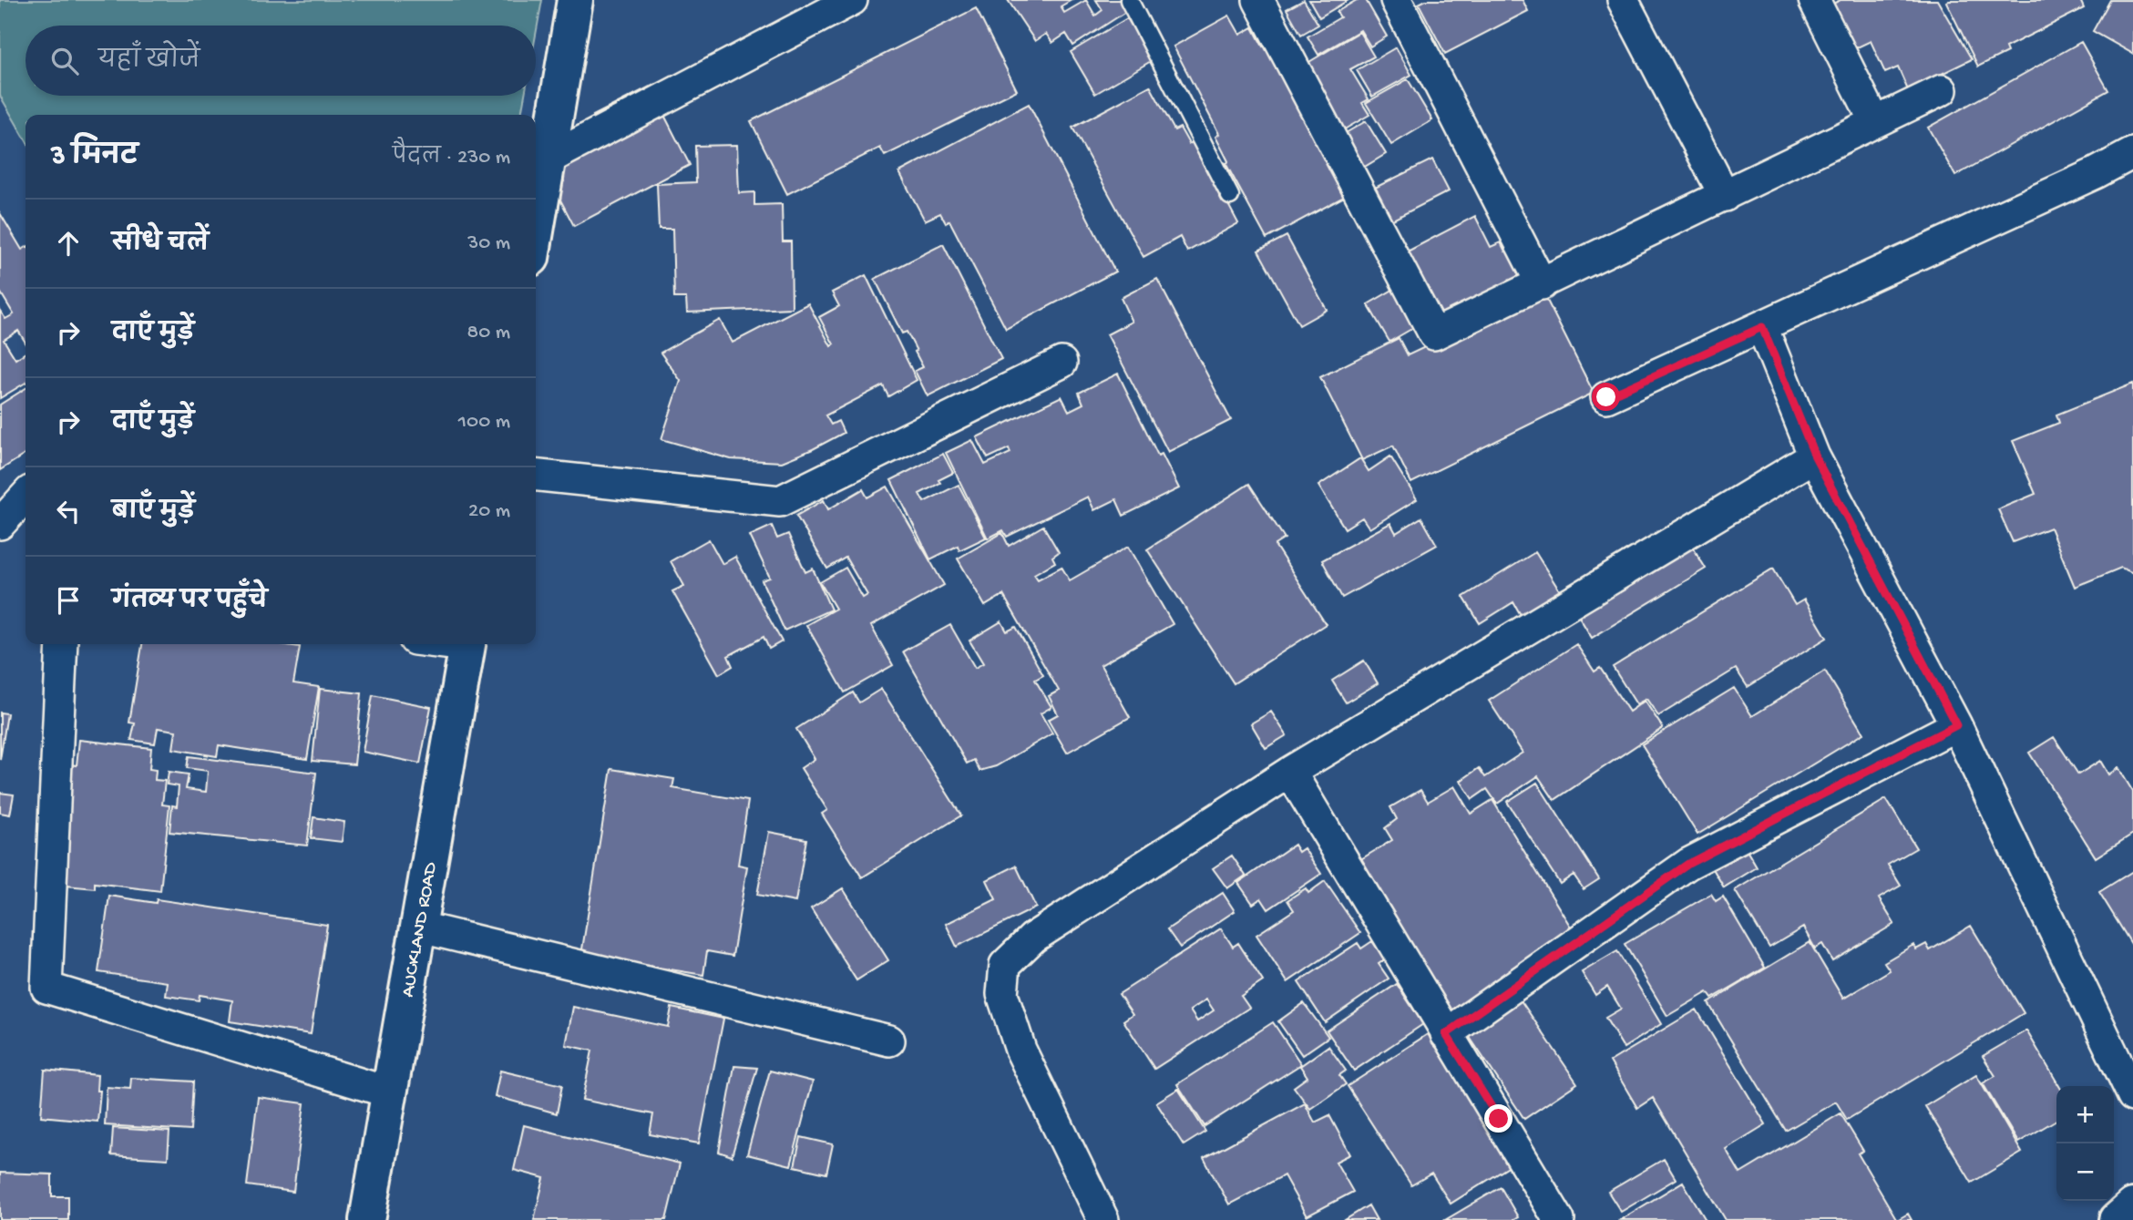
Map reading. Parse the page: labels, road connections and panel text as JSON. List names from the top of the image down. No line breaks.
{"streets":{"street":["AUCKLAND ROAD"]},"page":{"search":"यहाँ खोजें","heading":["3 मिनट","पैदल · 230 m"],"list":[["सीधे चलें","30 m"],["दाएँ मुड़ें","80 m"],["दाएँ मुड़ें","100 m"],["बाएँ मुड़ें","20 m"],"गंतव्य पर पहुँचे"],"map_buttons":["+","−"]}}
